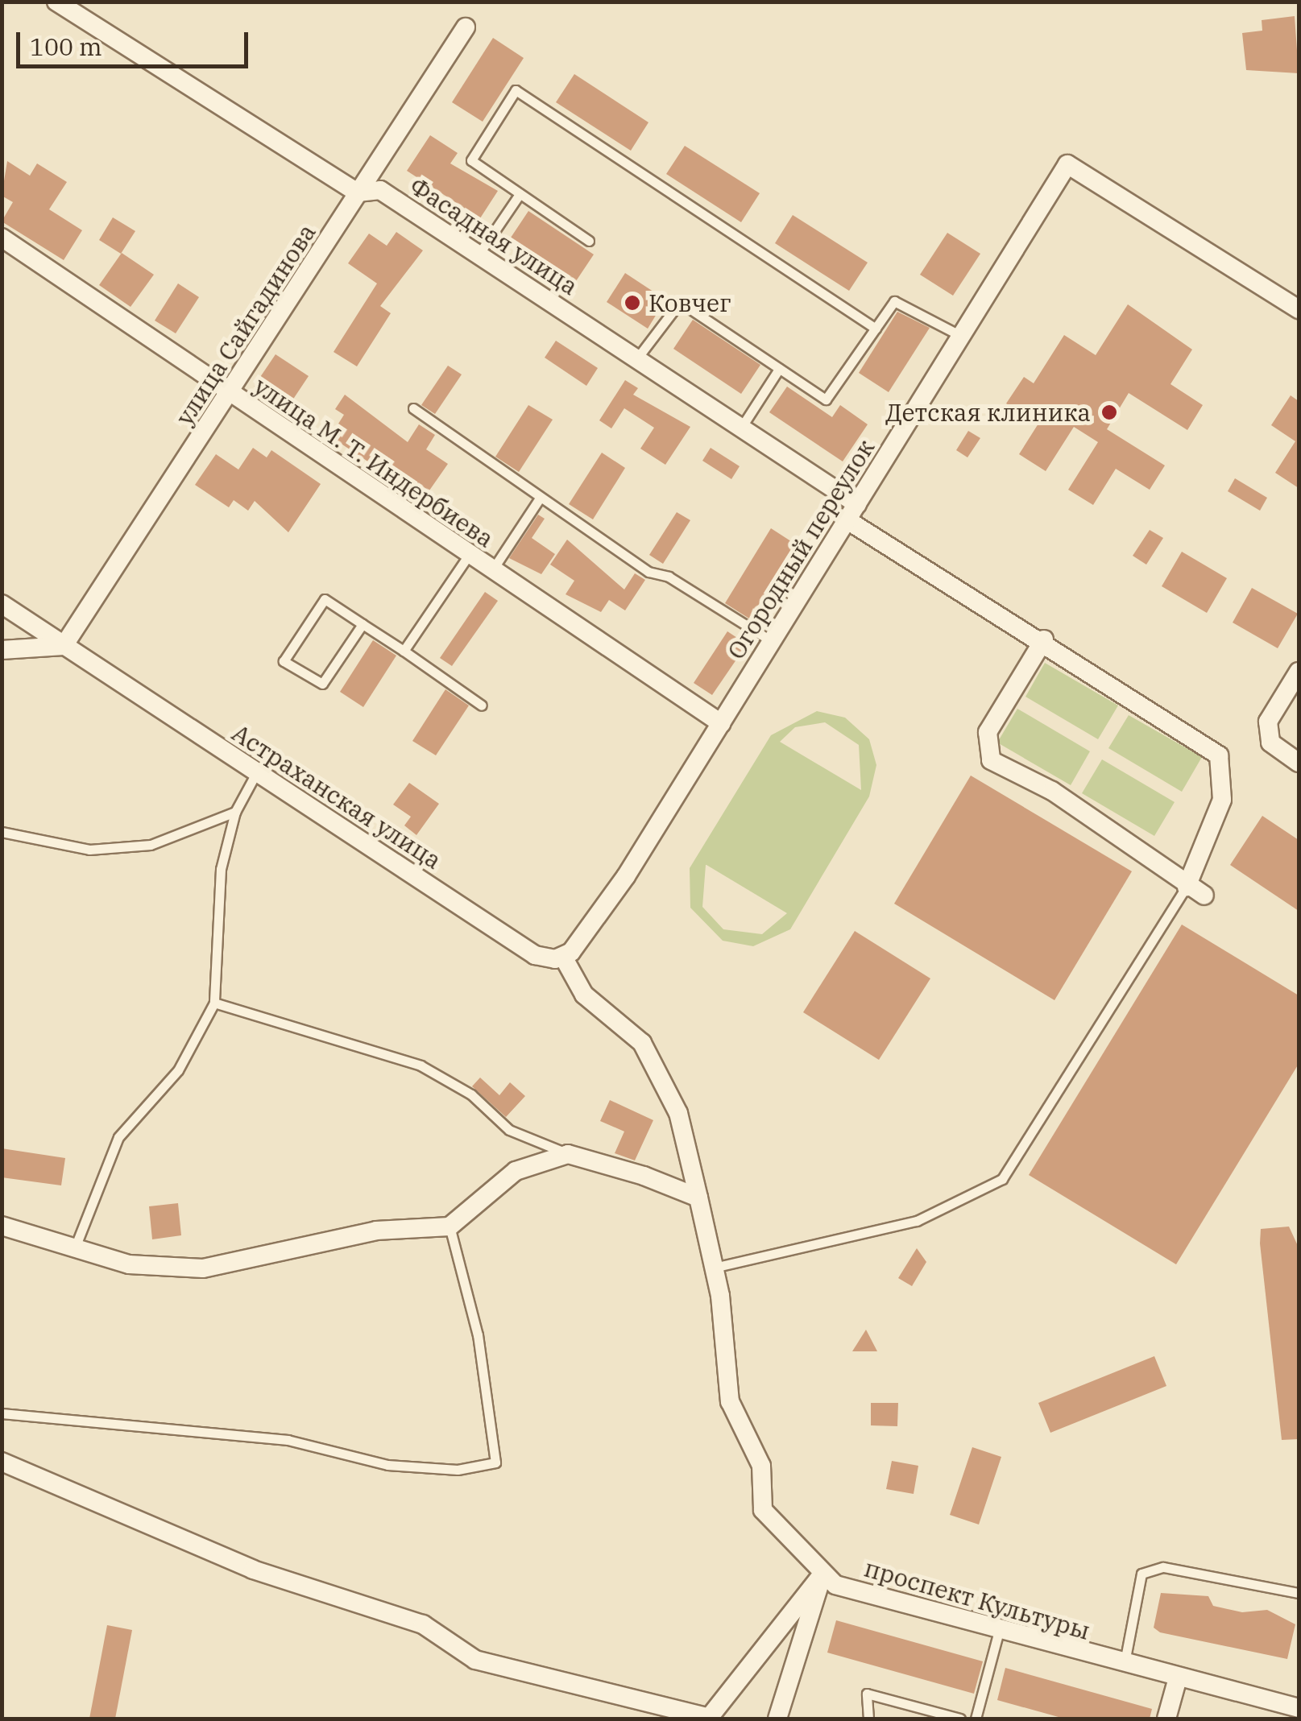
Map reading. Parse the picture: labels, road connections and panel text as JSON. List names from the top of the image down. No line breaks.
{"streets":{"street":["Фасадная улица","улица Сайгадинова","улица М. Т. Индербиева","Огородный переулок","Астраханская улица","проспект Культуры"]},"crossings":[["Фасадная улица","улица Сайгадинова"],["Фасадная улица","Огородный переулок"],["улица Сайгадинова","улица М. Т. Индербиева"],["улица Сайгадинова","Астраханская улица"],["улица М. Т. Индербиева","Огородный переулок"],["Огородный переулок","Астраханская улица"],["Огородный переулок","проспект Культуры"],["Астраханская улица","проспект Культуры"]],"places":["Ковчег","Детская клиника"],"scale_bar":"100 m"}
